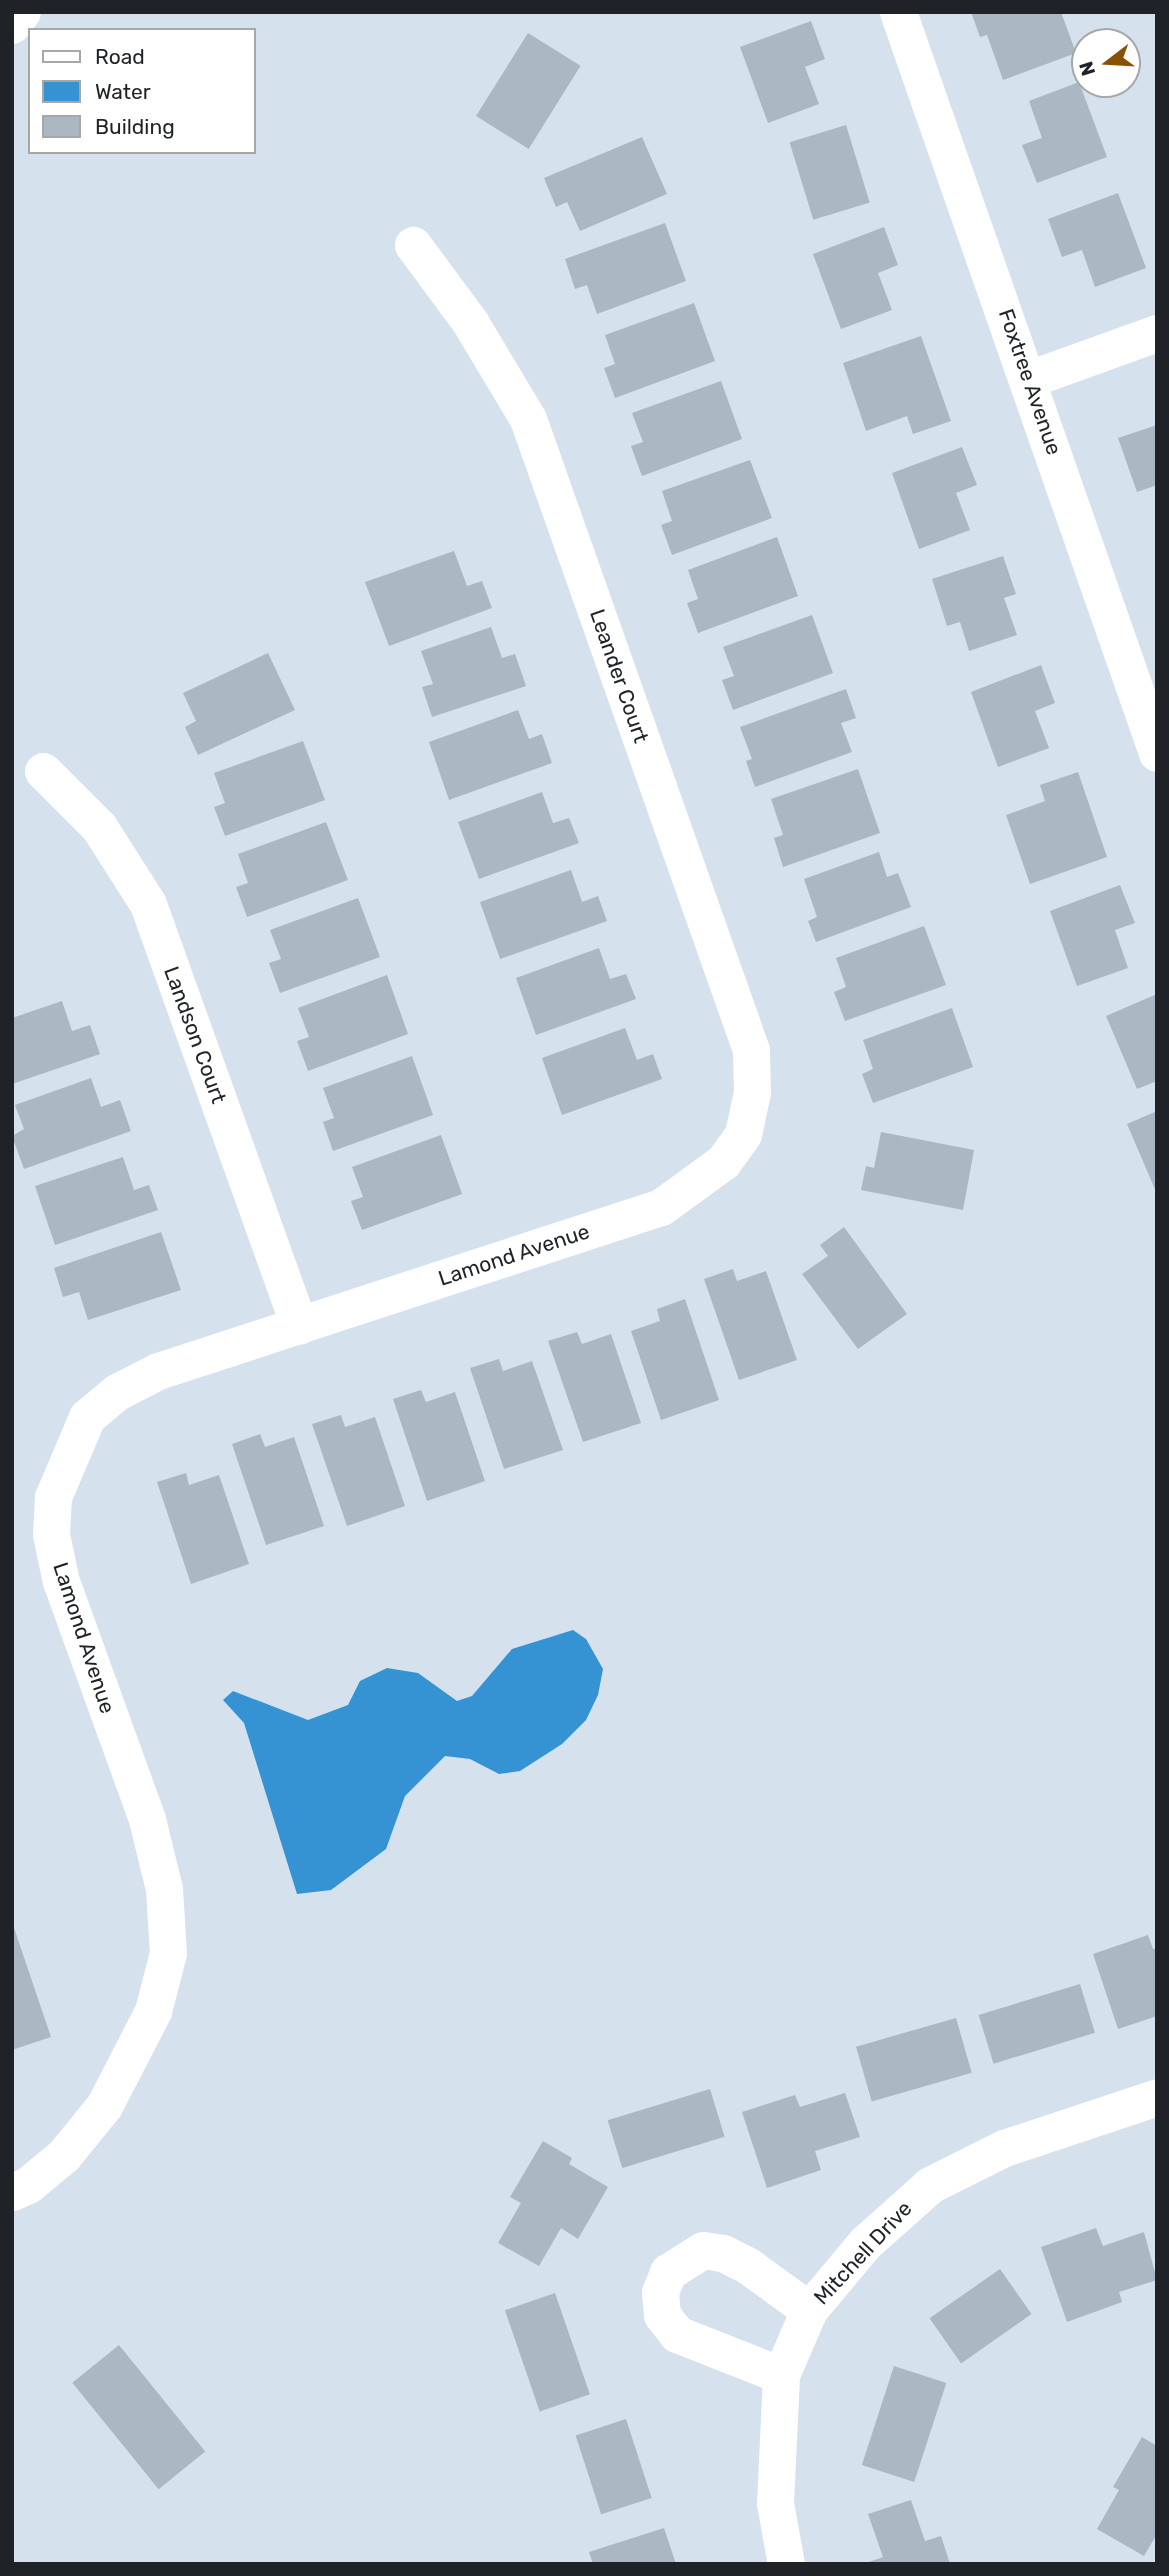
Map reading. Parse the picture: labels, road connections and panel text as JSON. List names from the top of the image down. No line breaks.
{"streets":{"street":["Foxtree Avenue","Leander Court","Landson Court","Lamond Avenue","Mitchell Drive"]},"crossings":[["Leander Court","Lamond Avenue"],["Landson Court","Lamond Avenue"]],"legend":["Road","Water","Building"],"north":"left"}
